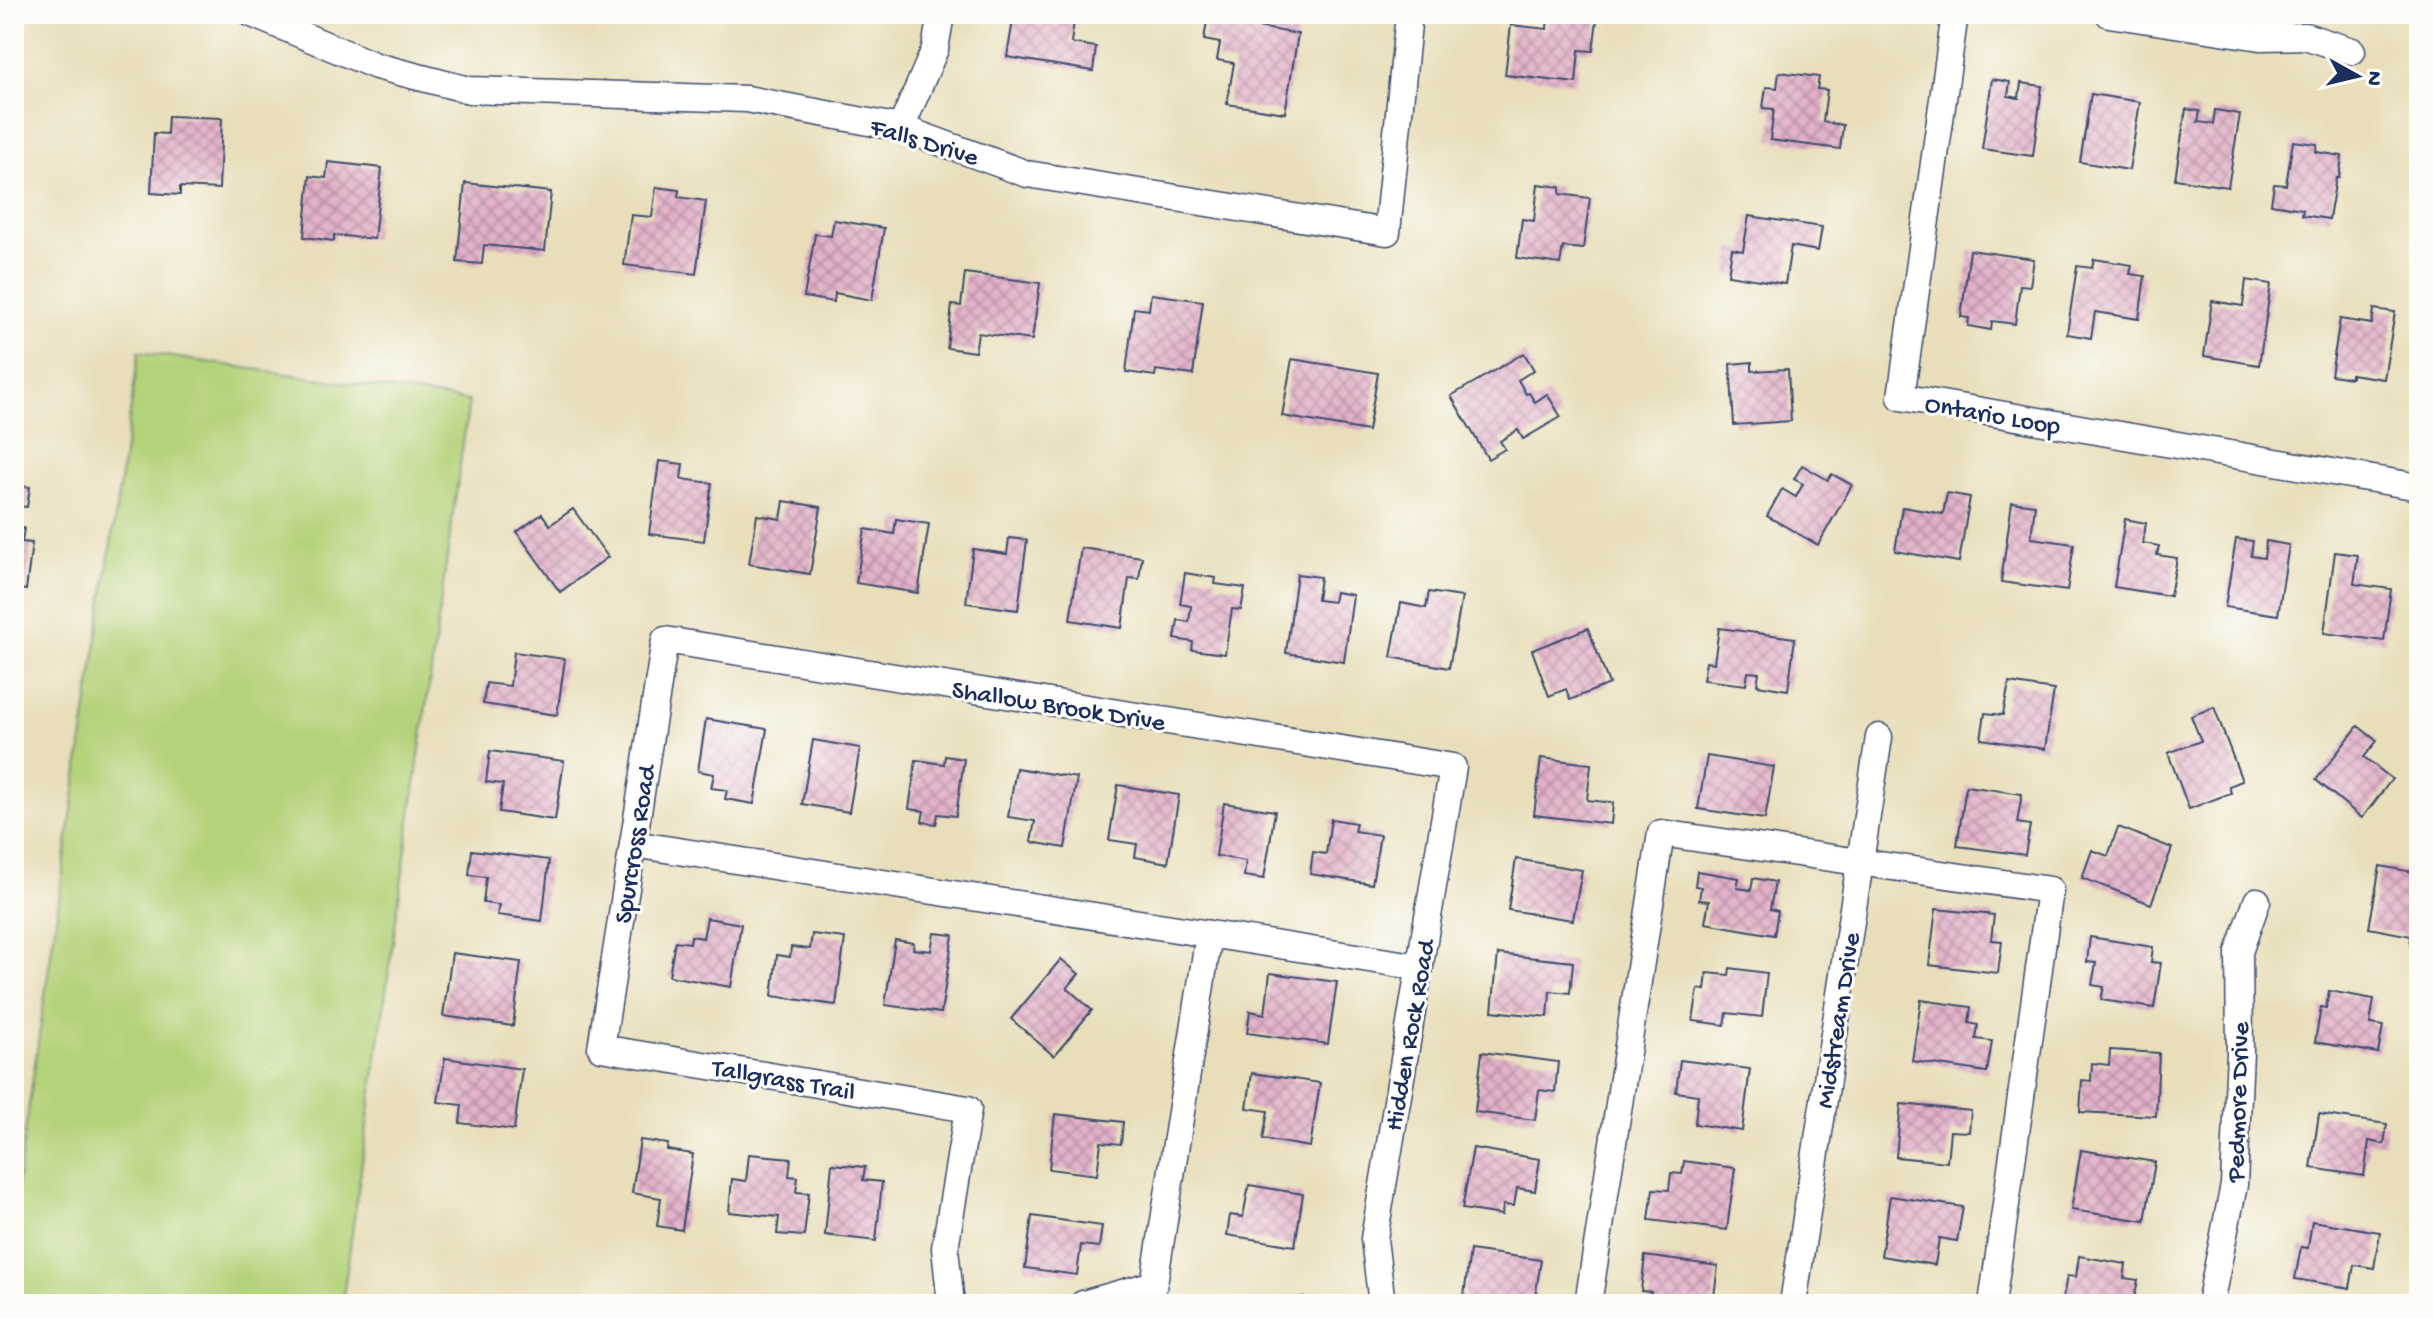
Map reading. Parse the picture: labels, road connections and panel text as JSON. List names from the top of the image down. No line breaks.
{"streets":{"street":["Falls Drive","Ontario Loop","Shallow Brook Drive","Spurcross Road","Midstream Drive","Hidden Rock Road","Tallgrass Trail","Pedmore Drive"]},"crossings":[["Shallow Brook Drive","Spurcross Road"],["Shallow Brook Drive","Hidden Rock Road"],["Spurcross Road","Tallgrass Trail"]],"north":"right"}
